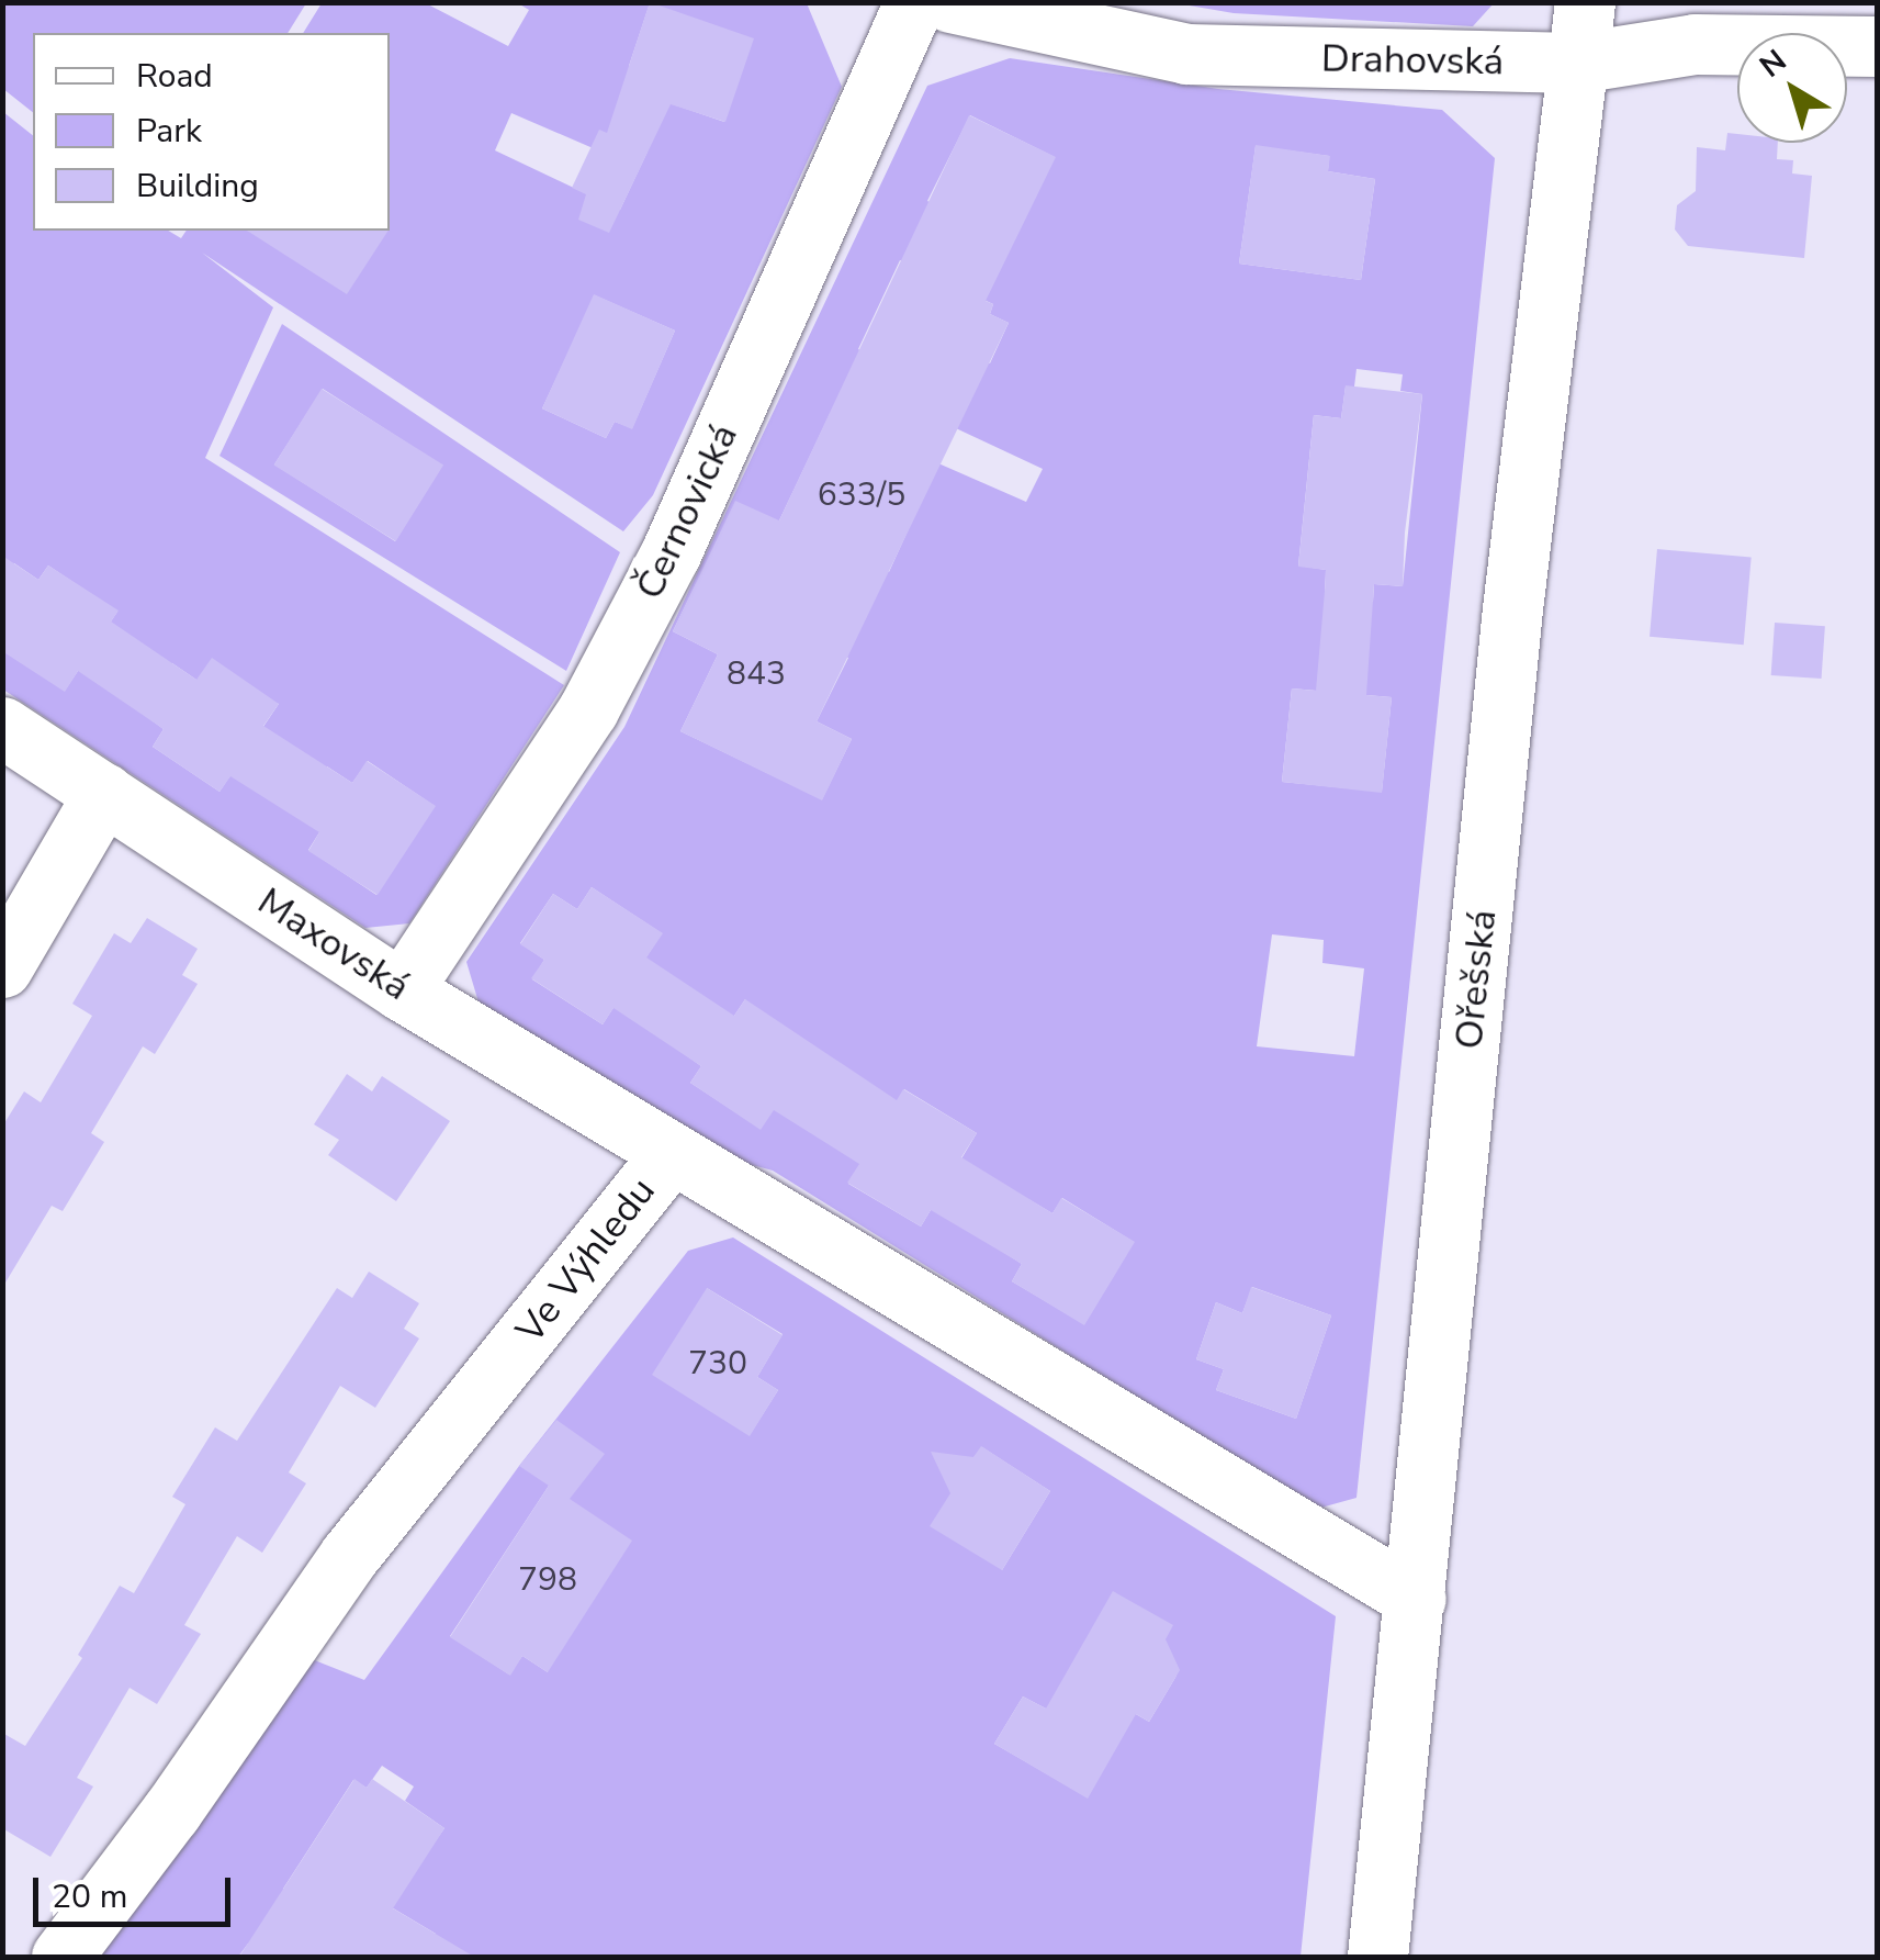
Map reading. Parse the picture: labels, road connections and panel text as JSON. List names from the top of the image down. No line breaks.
{"streets":{"street":["Drahovská","Černovická","Maxovská","Ořešská","Ve Výhledu"]},"crossings":[["Drahovská","Ořešská"],["Černovická","Maxovská"],["Maxovská","Ve Výhledu"],["Ořešská","Ve Výhledu"]],"house_numbers":["633/5","843","730","798"],"legend":["Road","Park","Building"],"scale_bar":"20 m","north":"top left"}
